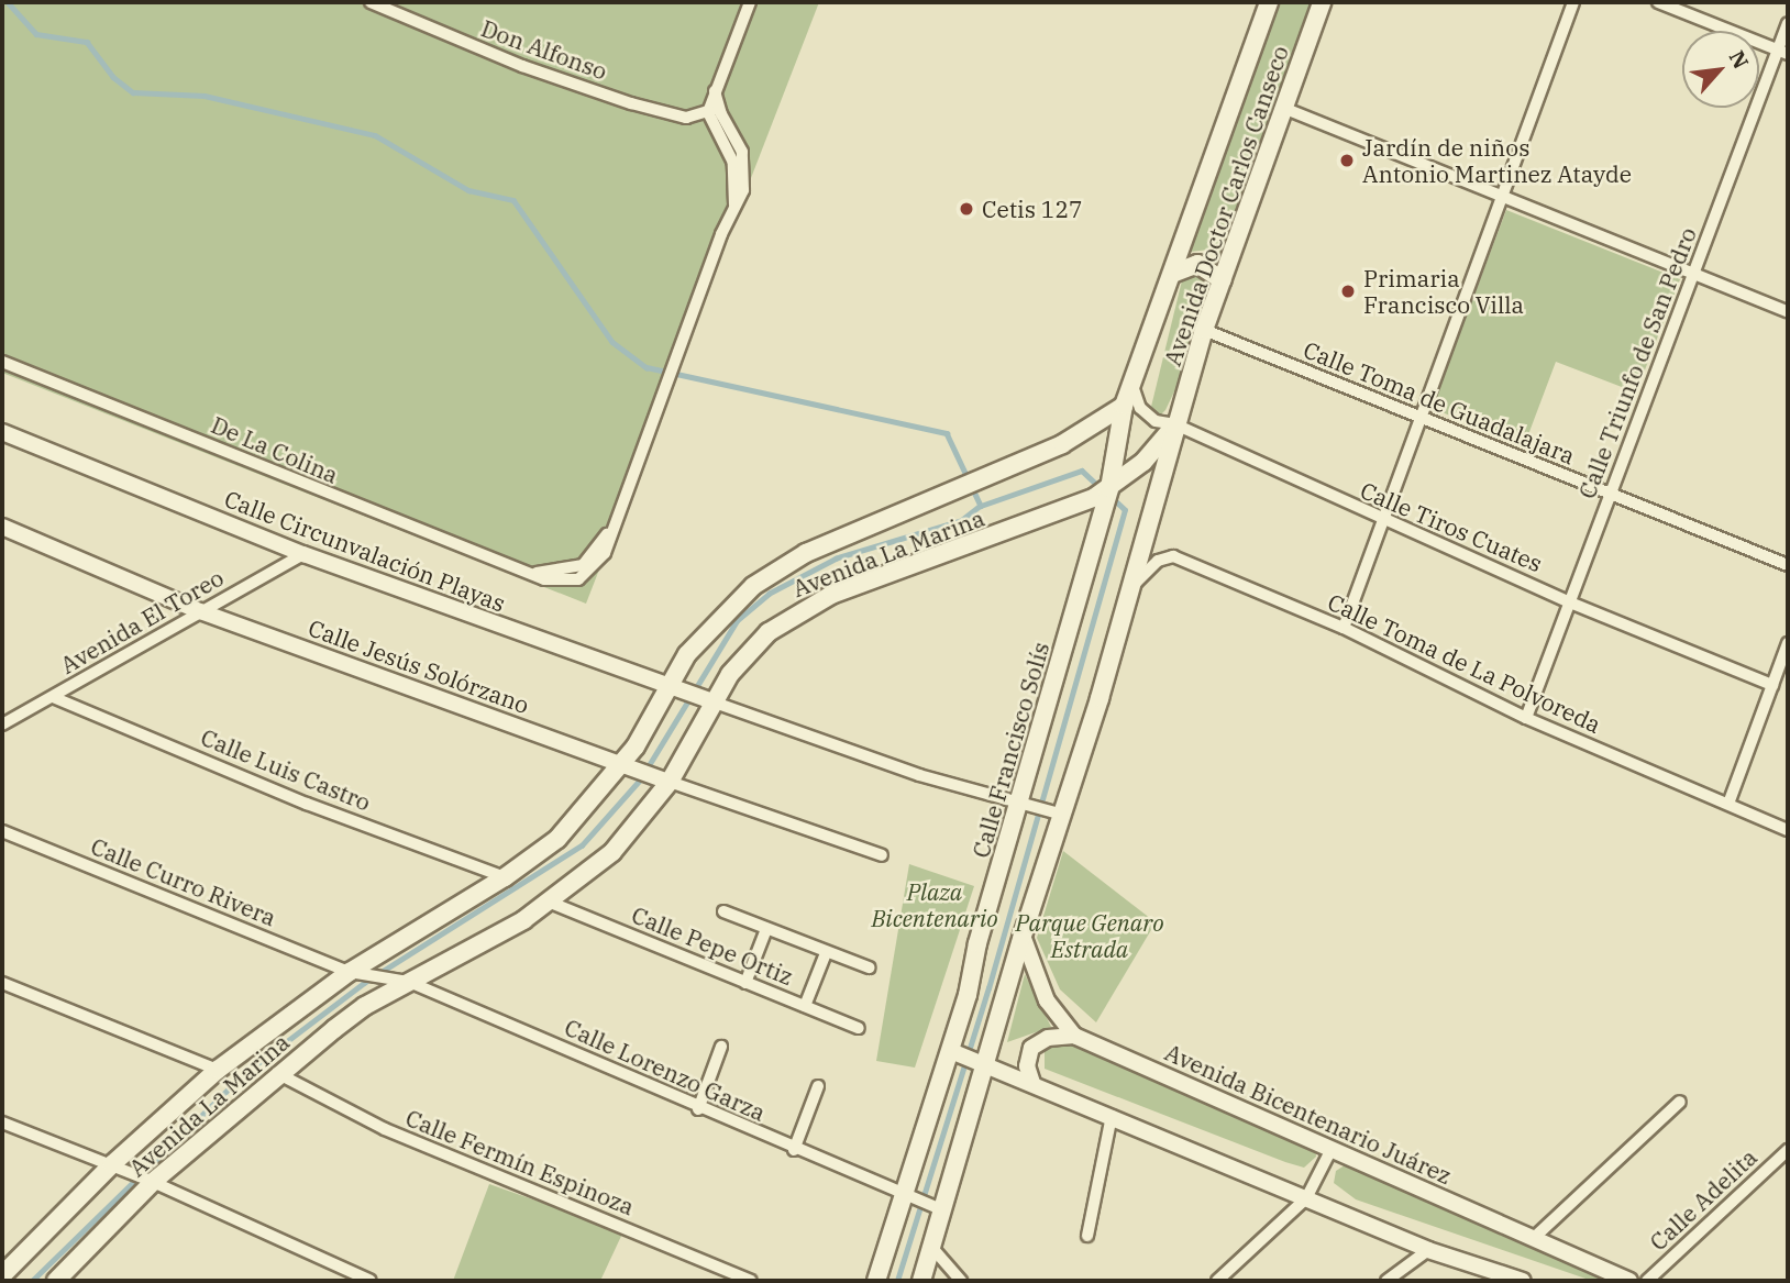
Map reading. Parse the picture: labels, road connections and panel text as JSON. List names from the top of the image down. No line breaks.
{"streets":{"main road":["Avenida Doctor Carlos Canseco","Avenida La Marina","Calle Francisco Solís"],"street":["Don Alfonso","Calle Triunfo de San Pedro","Calle Toma de Guadalajara","De La Colina","Calle Tiros Cuates","Calle Circunvalación Playas","Avenida El Toreo","Calle Toma de La Polvoreda","Calle Jesús Solórzano","Calle Luis Castro","Calle Curro Rivera","Calle Pepe Ortiz","Calle Lorenzo Garza","Avenida Bicentenario Juárez","Calle Fermín Espinoza","Calle Adelita"]},"crossings":[["Don Alfonso","De La Colina"],["Avenida Doctor Carlos Canseco","Calle Toma de Guadalajara"],["Avenida Doctor Carlos Canseco","Calle Tiros Cuates"],["Avenida Doctor Carlos Canseco","Avenida La Marina"],["Avenida Doctor Carlos Canseco","Calle Francisco Solís"],["Calle Triunfo de San Pedro","Calle Toma de Guadalajara"],["Calle Triunfo de San Pedro","Calle Tiros Cuates"],["Calle Triunfo de San Pedro","Calle Toma de La Polvoreda"],["Calle Tiros Cuates","Avenida La Marina"],["Calle Circunvalación Playas","Avenida La Marina"],["Calle Circunvalación Playas","Avenida El Toreo"],["Avenida La Marina","Calle Jesús Solórzano"],["Avenida La Marina","Calle Francisco Solís"],["Avenida La Marina","Calle Luis Castro"],["Avenida La Marina","Calle Curro Rivera"],["Avenida La Marina","Calle Pepe Ortiz"],["Avenida La Marina","Calle Lorenzo Garza"],["Avenida La Marina","Calle Fermín Espinoza"],["Avenida El Toreo","Calle Jesús Solórzano"],["Avenida El Toreo","Calle Luis Castro"],["Calle Francisco Solís","Calle Lorenzo Garza"]],"parks":["Plaza Bicentenario","Parque Genaro Estrada"],"places":["Jardín de niños Antonio Martinez Atayde","Cetis 127","Primaria Francisco Villa"],"north":"top right"}
